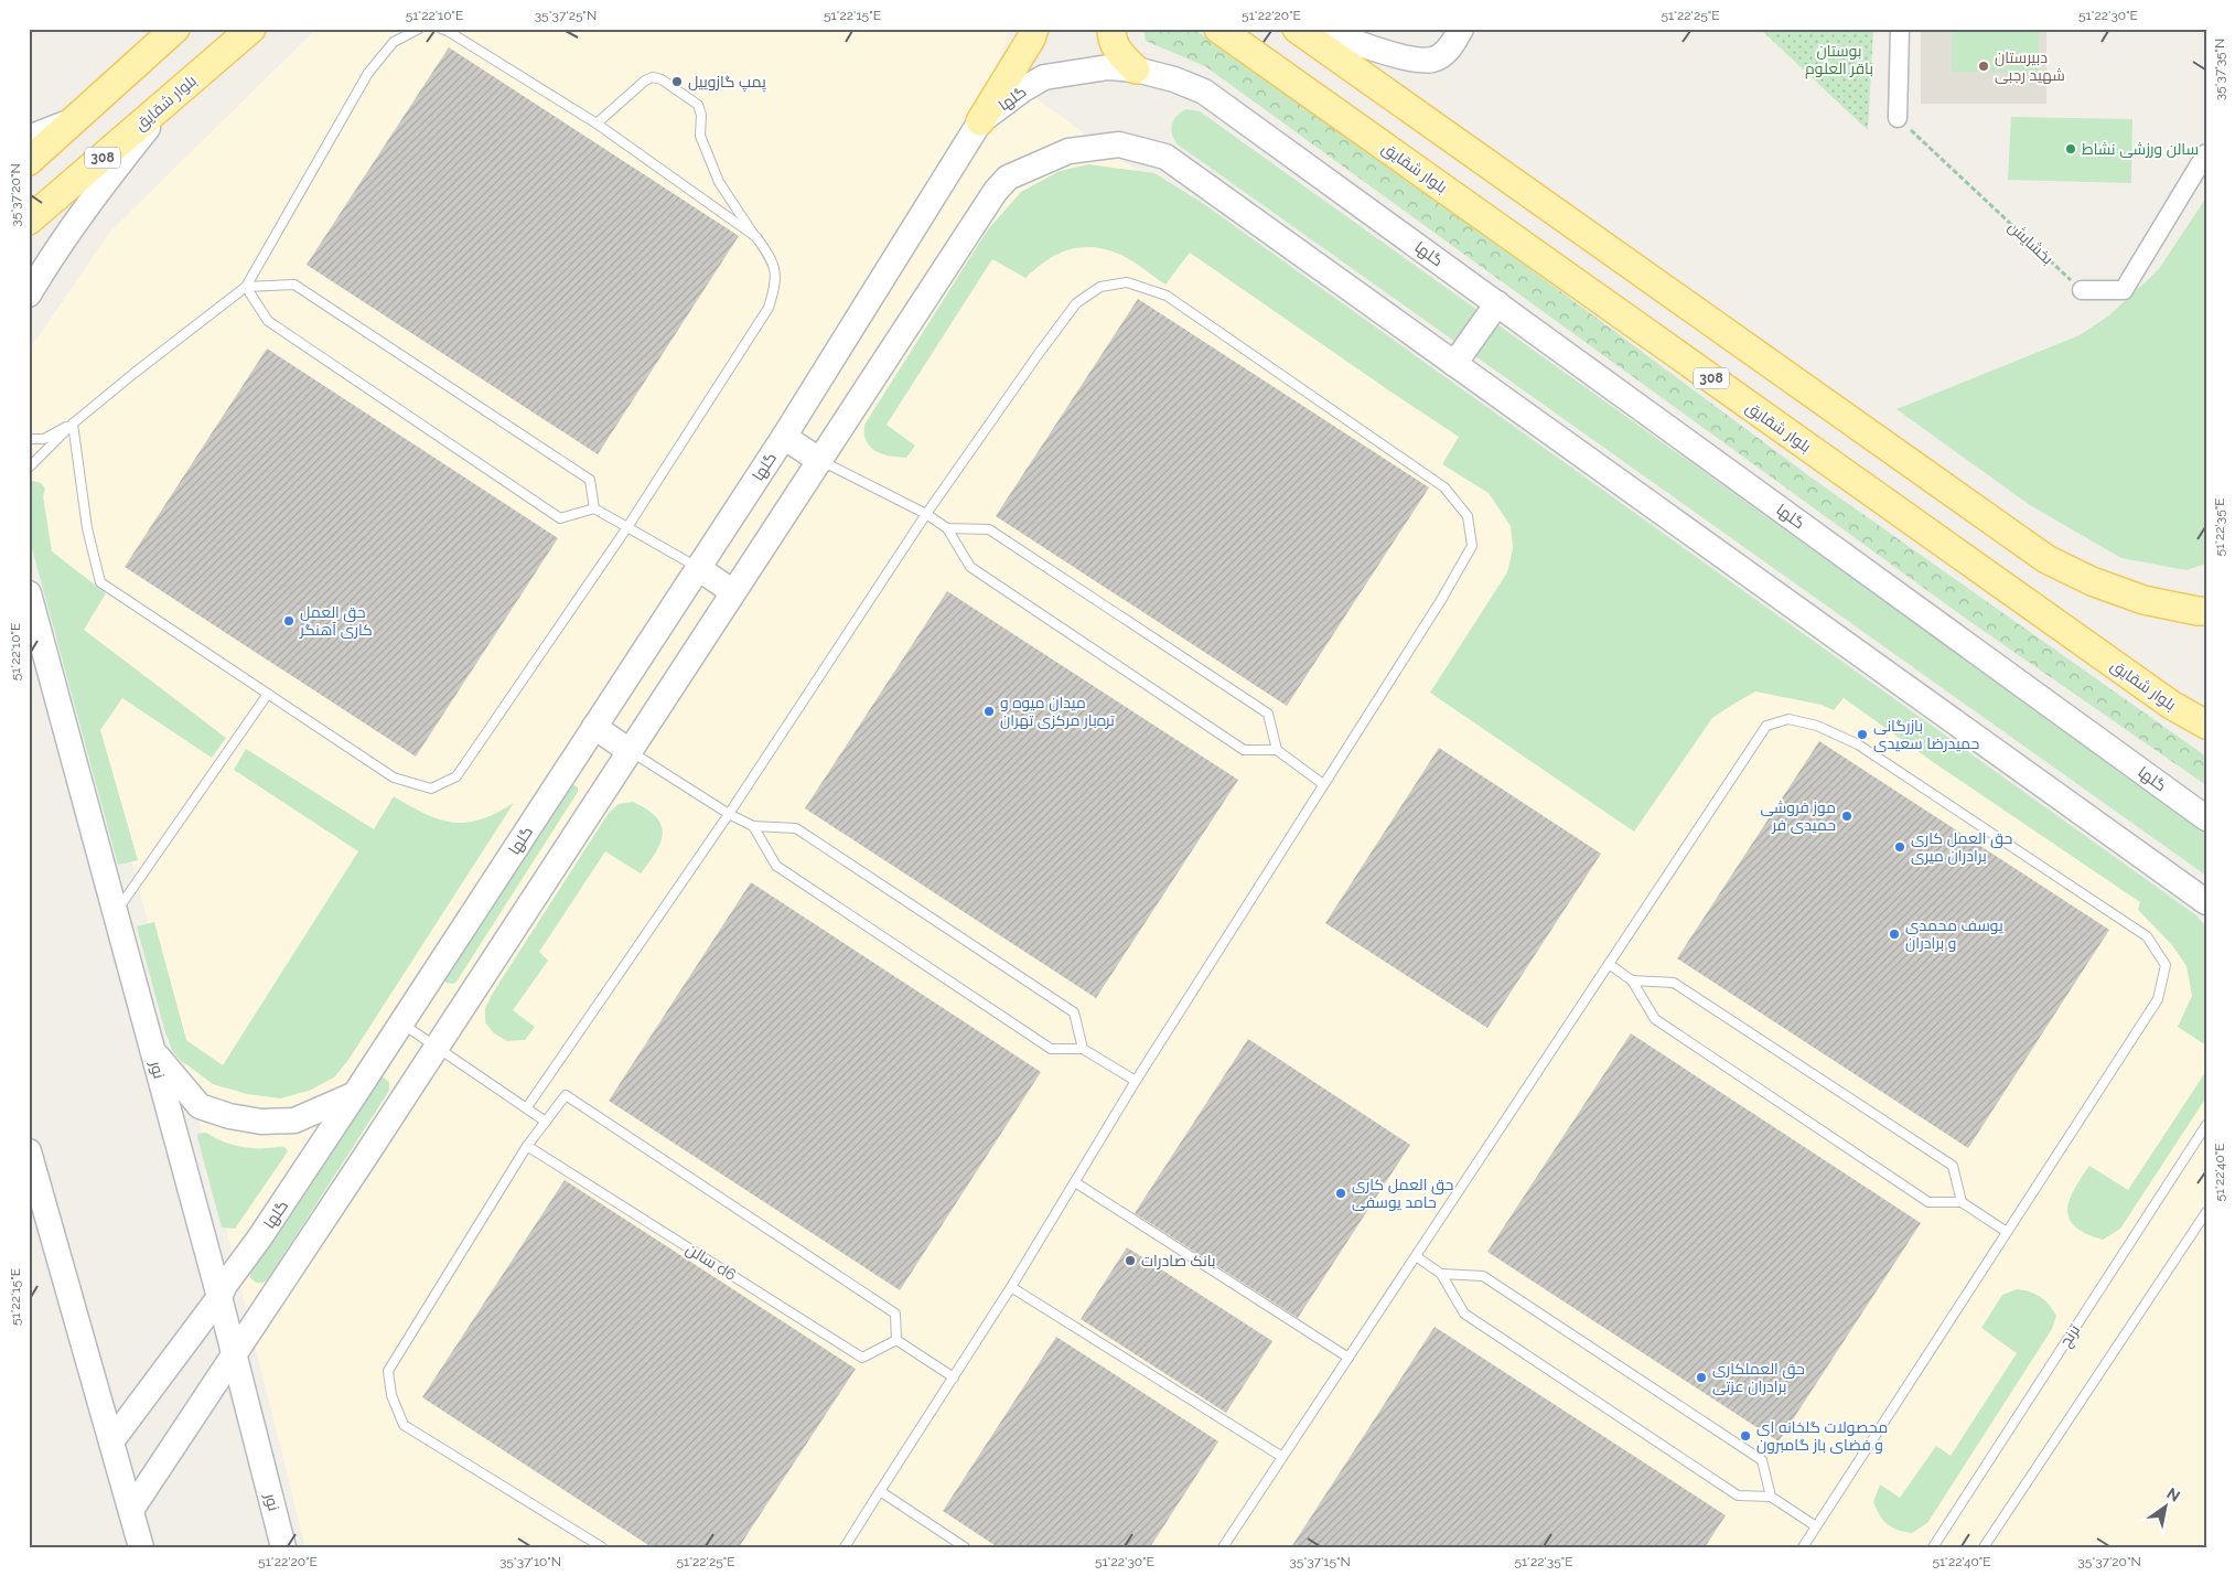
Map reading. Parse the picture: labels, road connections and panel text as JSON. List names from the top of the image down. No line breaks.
{"streets":{"main road":["بلوار شقایق","308"],"street":["گلها","نور"],"lane":["سالن d6","ترنج"],"path":["بخشایش"]},"crossings":[["گلها","نور"]],"parks":["بوستان باقر العلوم"],"places":["دبیرستان شهید رجبی","پمپ گازوییل","سالن ورزشی نشاط","حق العمل کاری آهنگر","میدان میوه و تره‌بار مرکزی تهران","بازرگانی حمیدرضا سعیدی","موز فروشی حمیدی فر","حق العمل کاری برادران میری","یوسف محمدی و برادران","حق العمل کاری حامد یوسفی","بانک صادرات","حق العملکاری برادران عزتی","محصولات گلخانه ای و فضای باز گامبرون"],"north":"top right","coordinates":["51°22'10\"E","35°37'25\"N","51°22'15\"E","51°22'20\"E","51°22'25\"E","51°22'30\"E","35°37'35\"N","35°37'20\"N","51°22'35\"E","51°22'40\"E","35°37'10\"N","35°37'15\"N"]}
